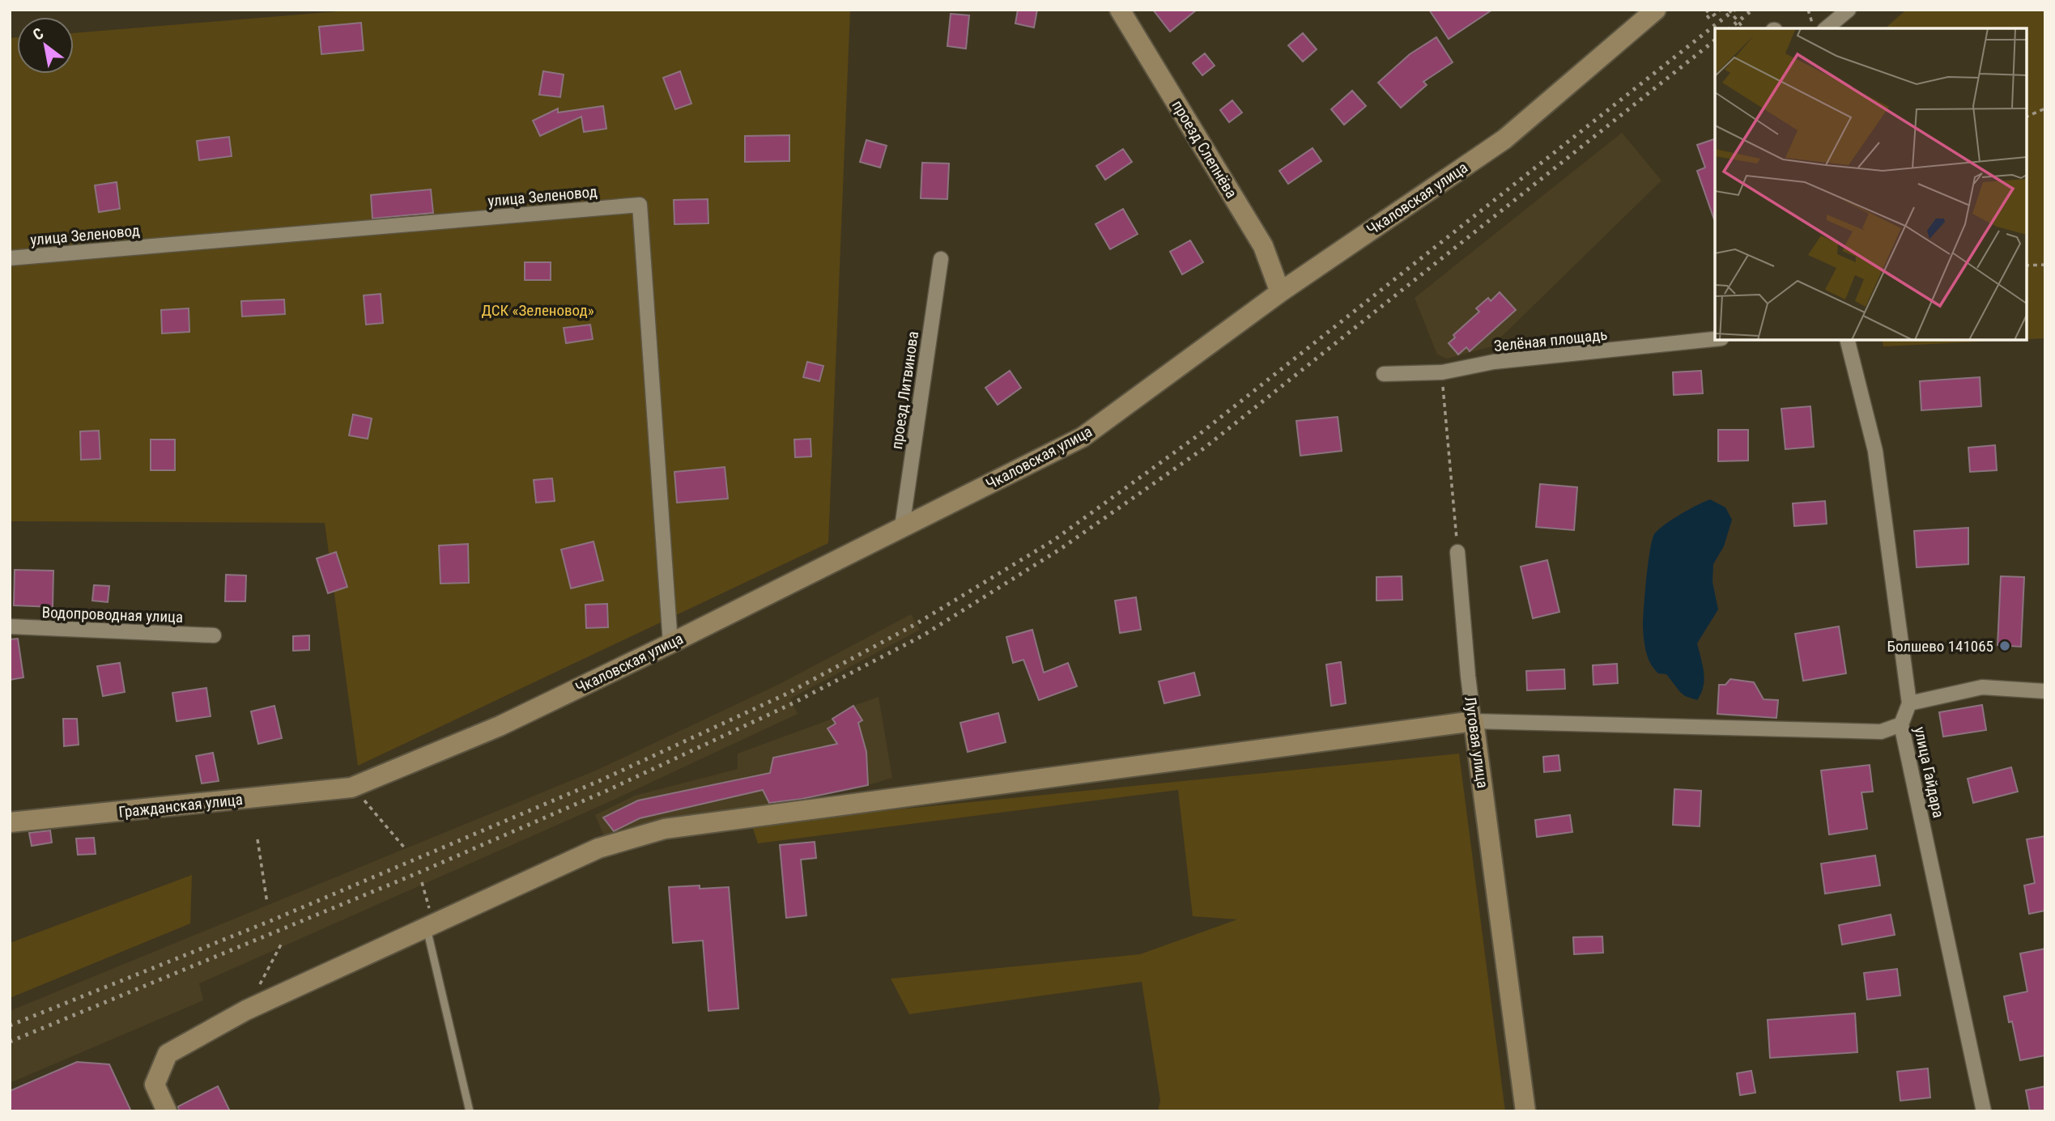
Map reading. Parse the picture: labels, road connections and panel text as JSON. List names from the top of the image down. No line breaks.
{"streets":{"street":["проезд Слепнёва","улица Зеленовод","Чкаловская улица","Зелёная площадь","проезд Литвинова","Водопроводная улица","Луговая улица","улица Гайдара","Гражданская улица"]},"crossings":[["проезд Слепнёва","Чкаловская улица"],["улица Зеленовод","Чкаловская улица"],["Чкаловская улица","проезд Литвинова"],["Чкаловская улица","Гражданская улица"]],"parks":["ДСК «Зеленовод»"],"places":["Болшево 141065"],"north":"top left"}
